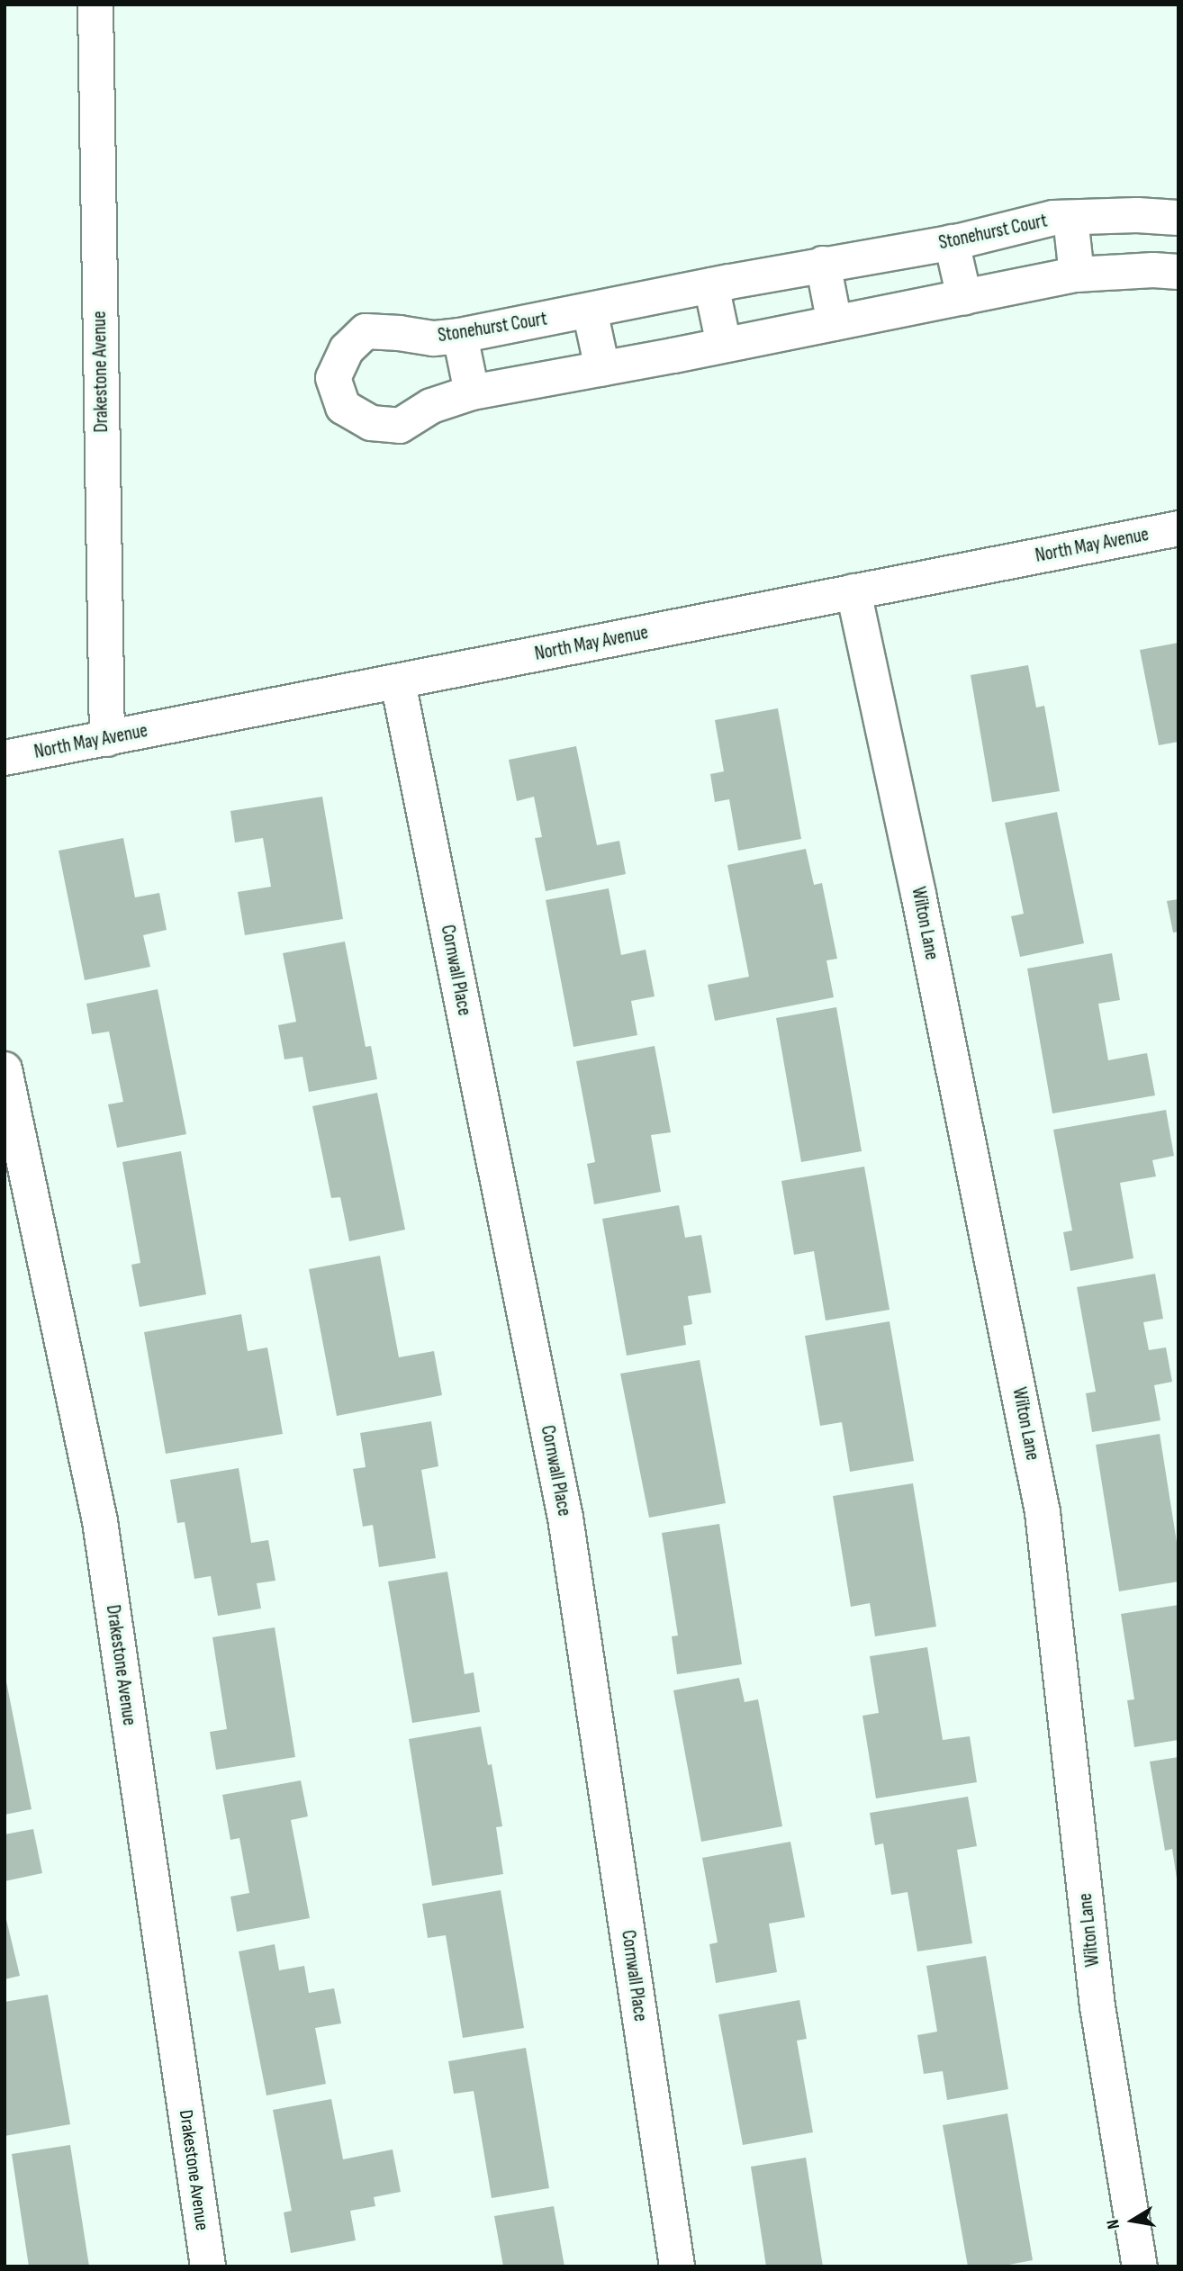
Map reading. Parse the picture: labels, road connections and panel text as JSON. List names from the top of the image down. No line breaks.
{"streets":{"street":["Stonehurst Court","Drakestone Avenue","North May Avenue","Wilton Lane","Cornwall Place"]},"crossings":[["Drakestone Avenue","North May Avenue"],["North May Avenue","Wilton Lane"],["North May Avenue","Cornwall Place"]],"north":"left"}
